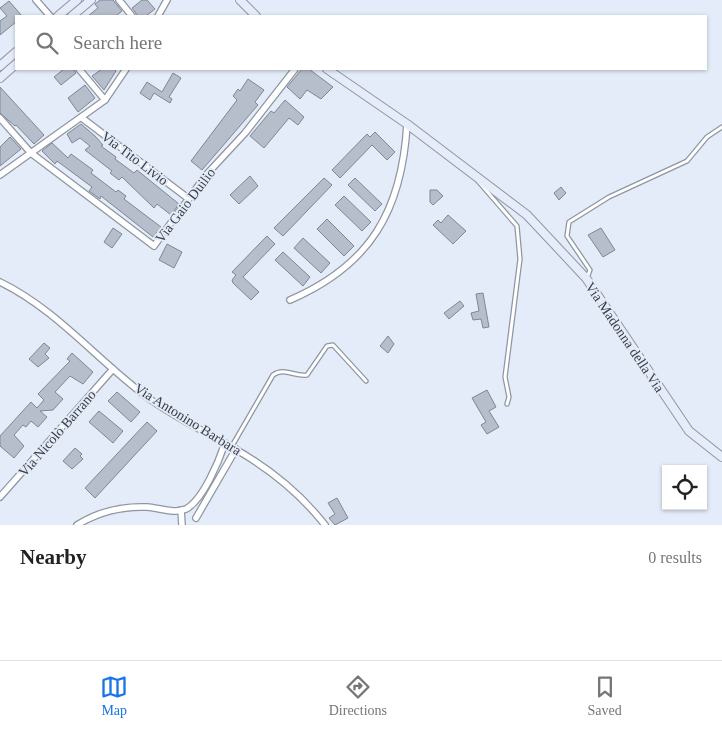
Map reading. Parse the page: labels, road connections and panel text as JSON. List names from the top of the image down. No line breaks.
{"streets":{"street":["Via Tito Livio","Via Gaio Duilio","Via Madonna della Via","Via Antonino Barbara","Via Nicolò Barrano"]},"crossings":[["Via Tito Livio","Via Gaio Duilio"],["Via Antonino Barbara","Via Nicolò Barrano"]],"page":{"search":"Search here","heading":["Nearby","0 results"],"nav":["Map","Directions","Saved"]}}
